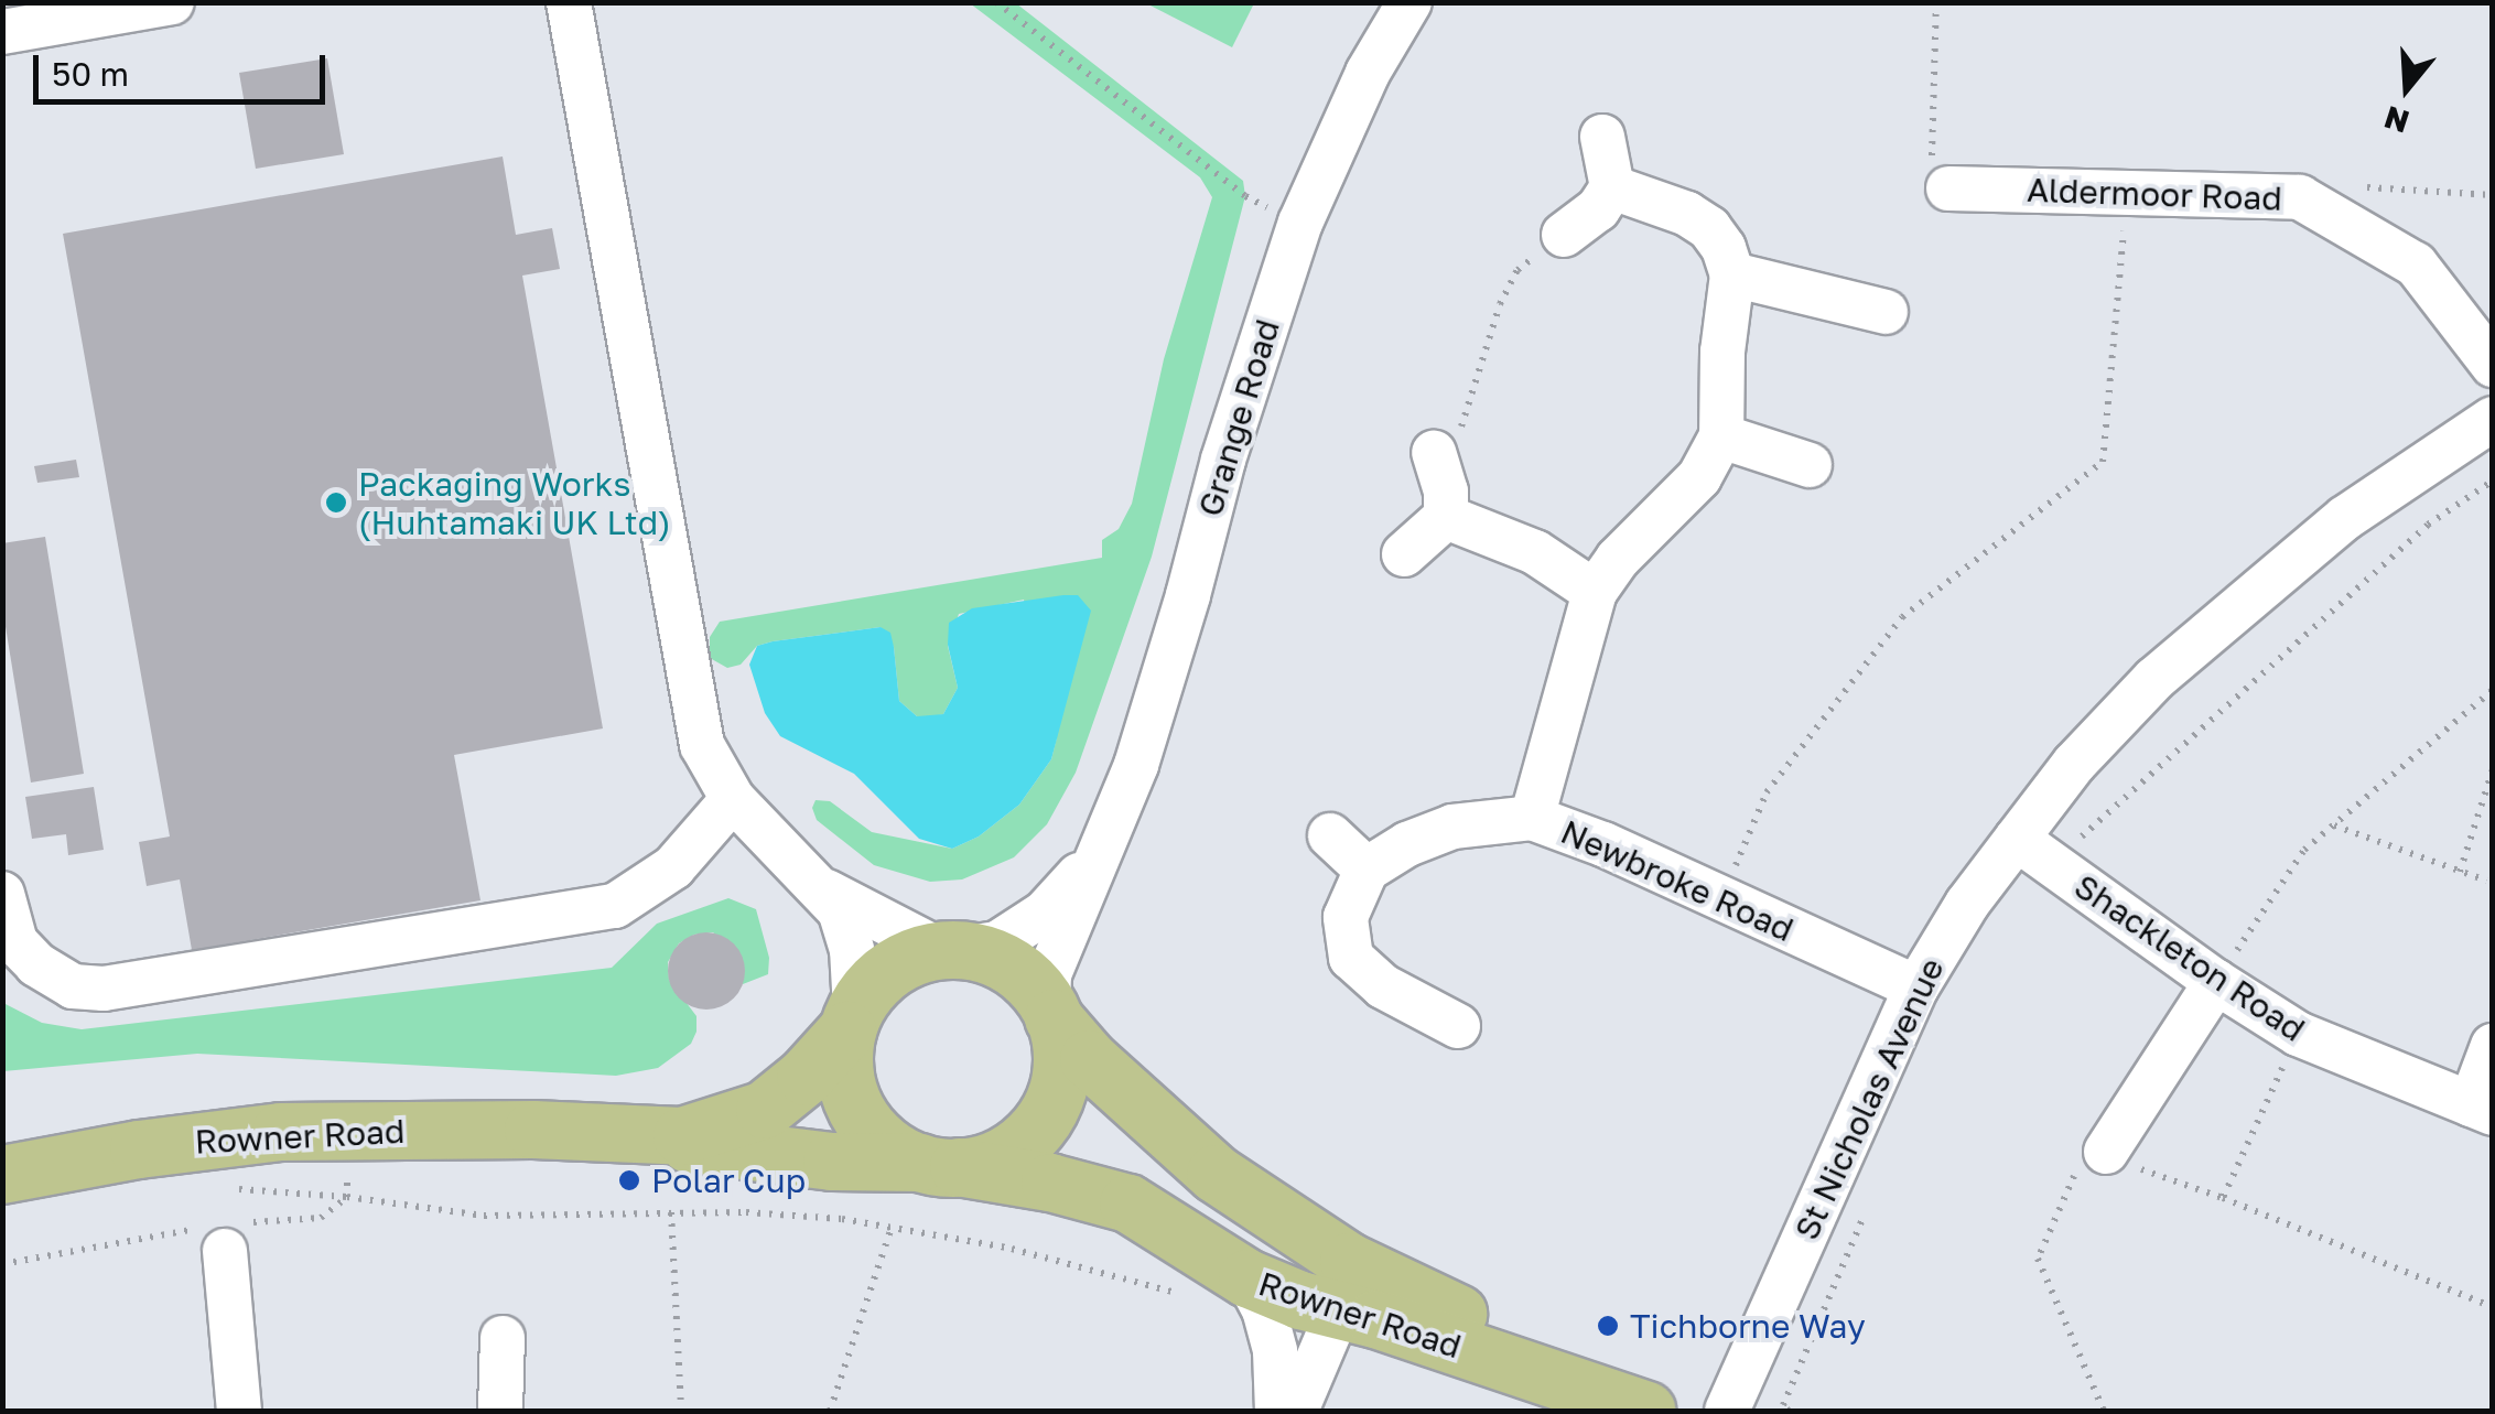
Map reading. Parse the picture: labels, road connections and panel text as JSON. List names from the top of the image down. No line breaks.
{"streets":{"main road":["Rowner Road"],"street":["Aldermoor Road","Grange Road","Newbroke Road","Shackleton Road","St Nicholas Avenue"]},"crossings":[["Grange Road","Rowner Road"],["Newbroke Road","St Nicholas Avenue"],["Shackleton Road","St Nicholas Avenue"]],"places":["Packaging Works (Huhtamaki UK Ltd)","Polar Cup","Tichborne Way"],"scale_bar":"50 m","north":"bottom"}
